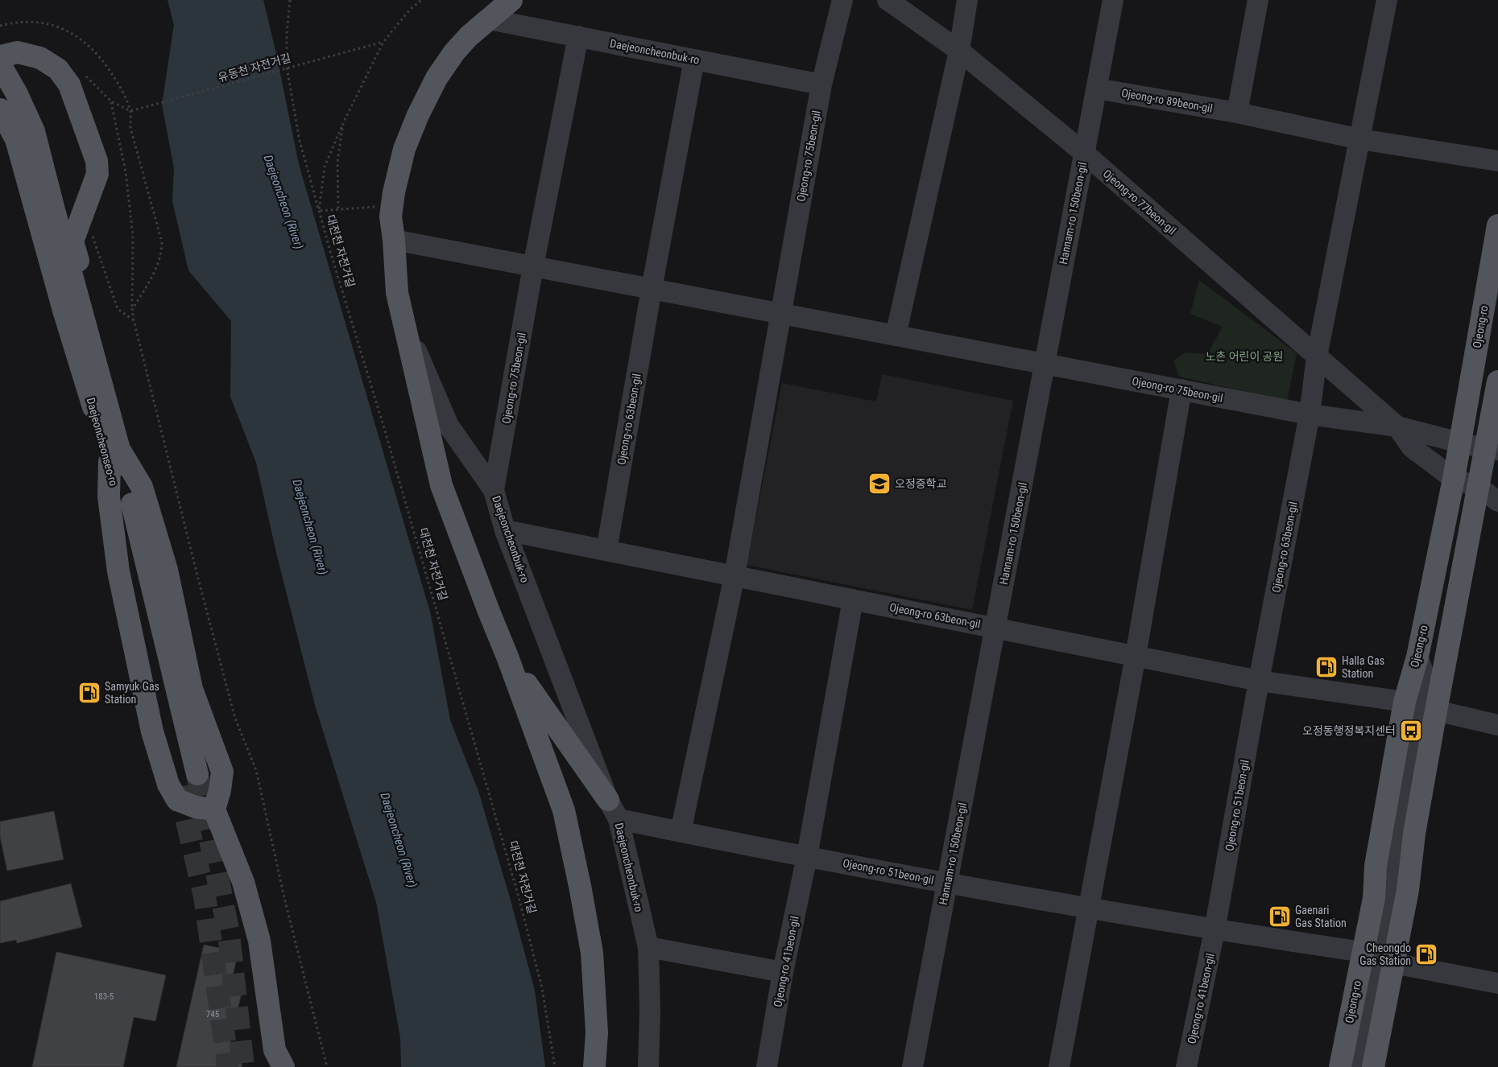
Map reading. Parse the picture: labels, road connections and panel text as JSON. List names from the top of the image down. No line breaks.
{"streets":{"main road":["Daejeoncheonbuk-ro","Ojeong-ro","Daejeoncheonseo-ro"],"street":["Ojeong-ro 89beon-gil","Ojeong-ro 75beon-gil","Ojeong-ro 77beon-gil","Hannam-ro 150beon-gil","Ojeong-ro 63beon-gil","Ojeong-ro 51beon-gil","Ojeong-ro 41beon-gil"],"path":["유동천 자전거길","대전천 자전거길"]},"crossings":[["Daejeoncheonbuk-ro","Ojeong-ro 75beon-gil"],["Daejeoncheonbuk-ro","Ojeong-ro 63beon-gil"],["Daejeoncheonbuk-ro","Ojeong-ro 51beon-gil"],["유동천 자전거길","대전천 자전거길"],["Ojeong-ro 89beon-gil","Hannam-ro 150beon-gil"],["Ojeong-ro 75beon-gil","Ojeong-ro 77beon-gil"],["Ojeong-ro 75beon-gil","Hannam-ro 150beon-gil"],["Ojeong-ro 75beon-gil","Ojeong-ro"],["Ojeong-ro 75beon-gil","Ojeong-ro 63beon-gil"],["Ojeong-ro 77beon-gil","Hannam-ro 150beon-gil"],["Ojeong-ro 77beon-gil","Ojeong-ro 63beon-gil"],["Hannam-ro 150beon-gil","Ojeong-ro 63beon-gil"],["Hannam-ro 150beon-gil","Ojeong-ro 51beon-gil"],["Ojeong-ro","Ojeong-ro 63beon-gil"],["Ojeong-ro","Ojeong-ro 51beon-gil"],["Ojeong-ro 63beon-gil","Ojeong-ro 51beon-gil"],["Ojeong-ro 51beon-gil","Ojeong-ro 41beon-gil"]],"water":["Daejeoncheon (River)"],"parks":["노촌 어린이 공원"],"places":{"school or university":["오정중학교"],"fuel station":["Halla Gas Station","Samyuk Gas Station","Gaenari Gas Station","Cheongdo Gas Station"],"bus stop":["오정동행정복지센터"]},"house_numbers":["183-5","745"]}
